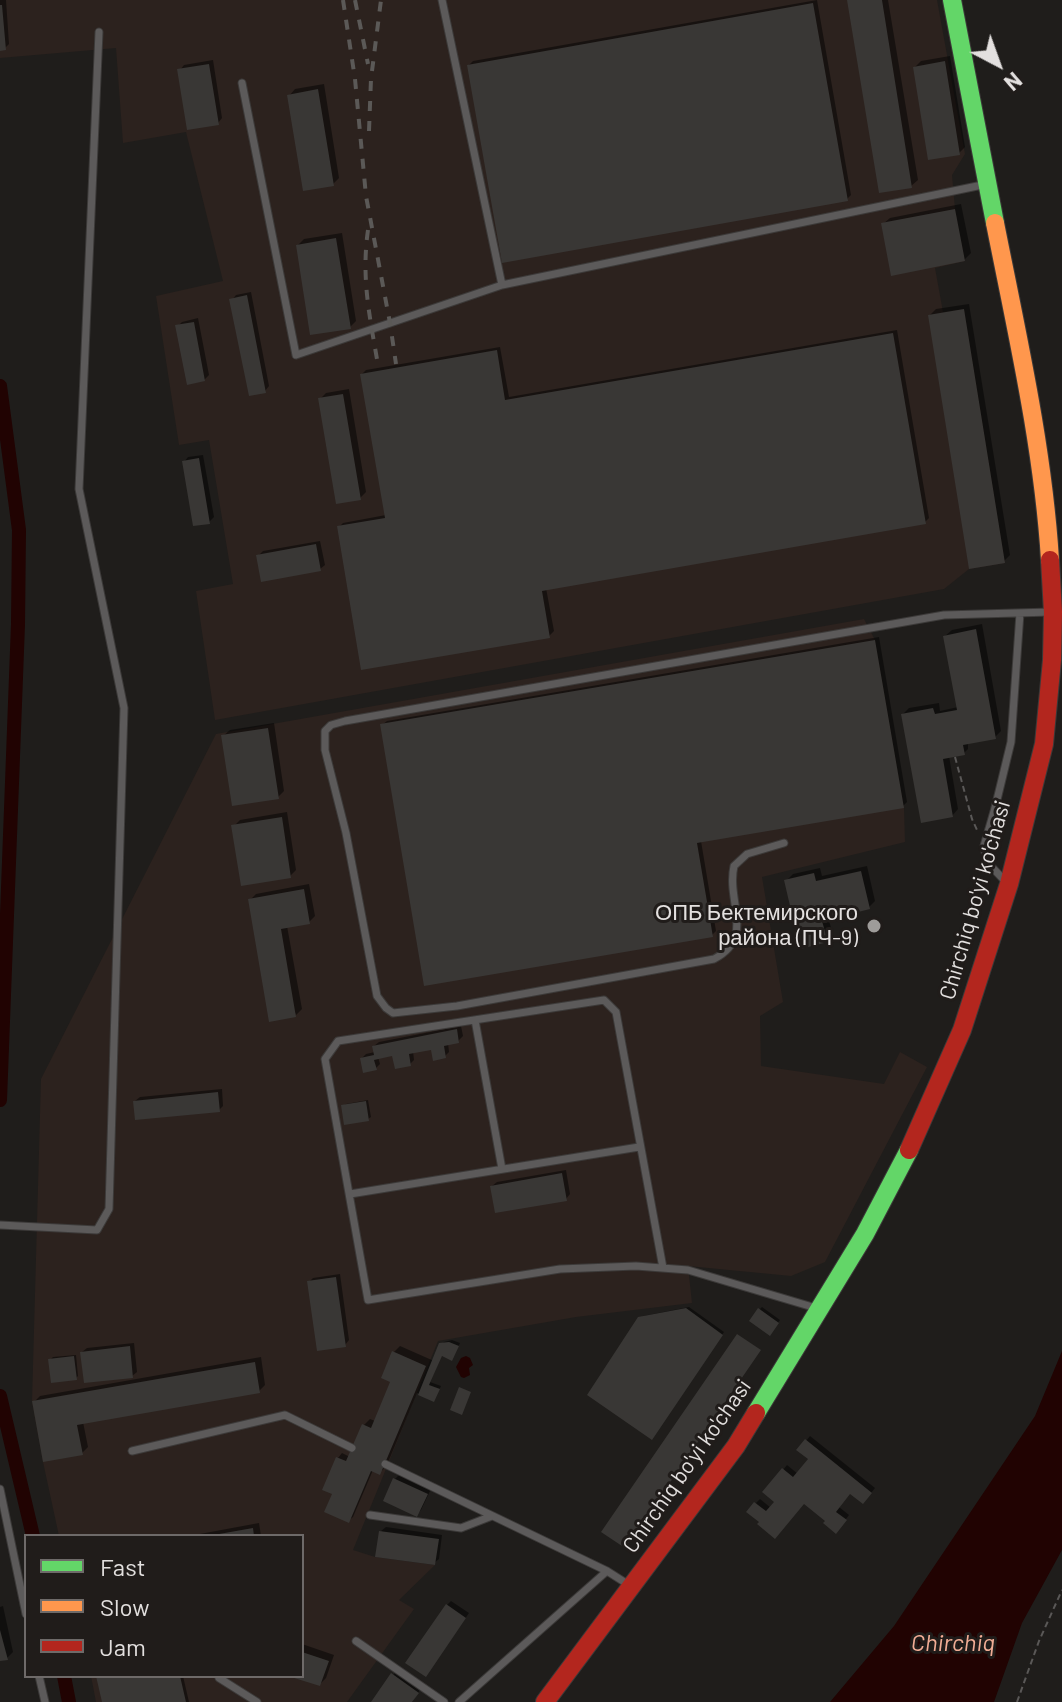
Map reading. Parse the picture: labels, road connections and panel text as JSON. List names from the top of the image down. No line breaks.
{"streets":{"street":["Chirchiq bo'yi ko'chasi"]},"water":["Chirchiq"],"places":["ОПБ Бектемирского района (ПЧ-9)"],"legend":["Fast","Slow","Jam"],"north":"bottom right"}
